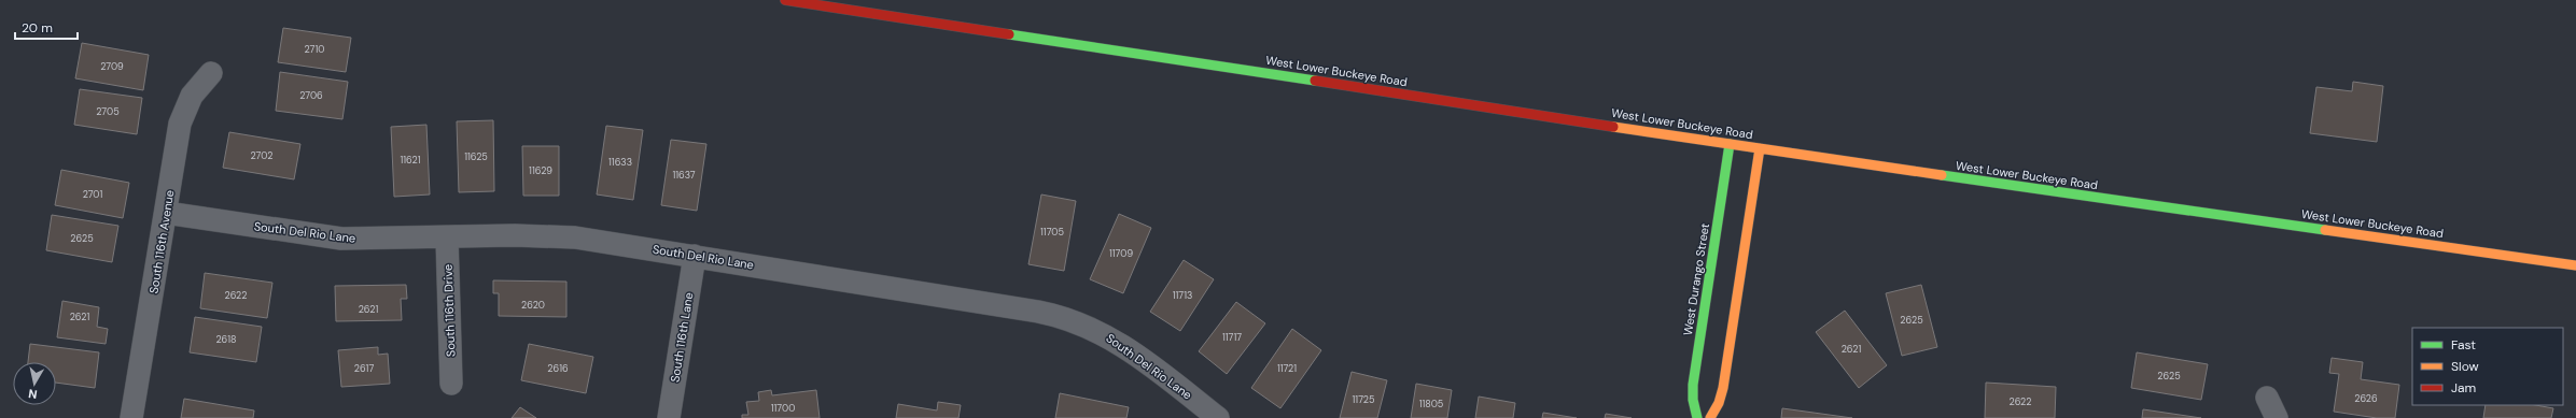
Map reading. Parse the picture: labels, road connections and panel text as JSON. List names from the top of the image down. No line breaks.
{"streets":{"main road":["West Lower Buckeye Road","West Durango Street"],"street":["South Del Rio Lane","South 116th Avenue","South 116th Drive","South 116th Lane"]},"crossings":[["West Lower Buckeye Road","West Durango Street"],["South Del Rio Lane","South 116th Avenue"],["South Del Rio Lane","South 116th Drive"],["South Del Rio Lane","South 116th Lane"]],"house_numbers":["2710","2709","2706","2705","2702","11625","11621","11633","11629","11637","2701","11705","2625","11709","2622","11713","2620","2621","2621","2625","11717","2618","2621","2617","2616","11721","2625","2626","11725","2622","11805","11700"],"legend":["Fast","Slow","Jam"],"scale_bar":"20 m","north":"bottom"}
